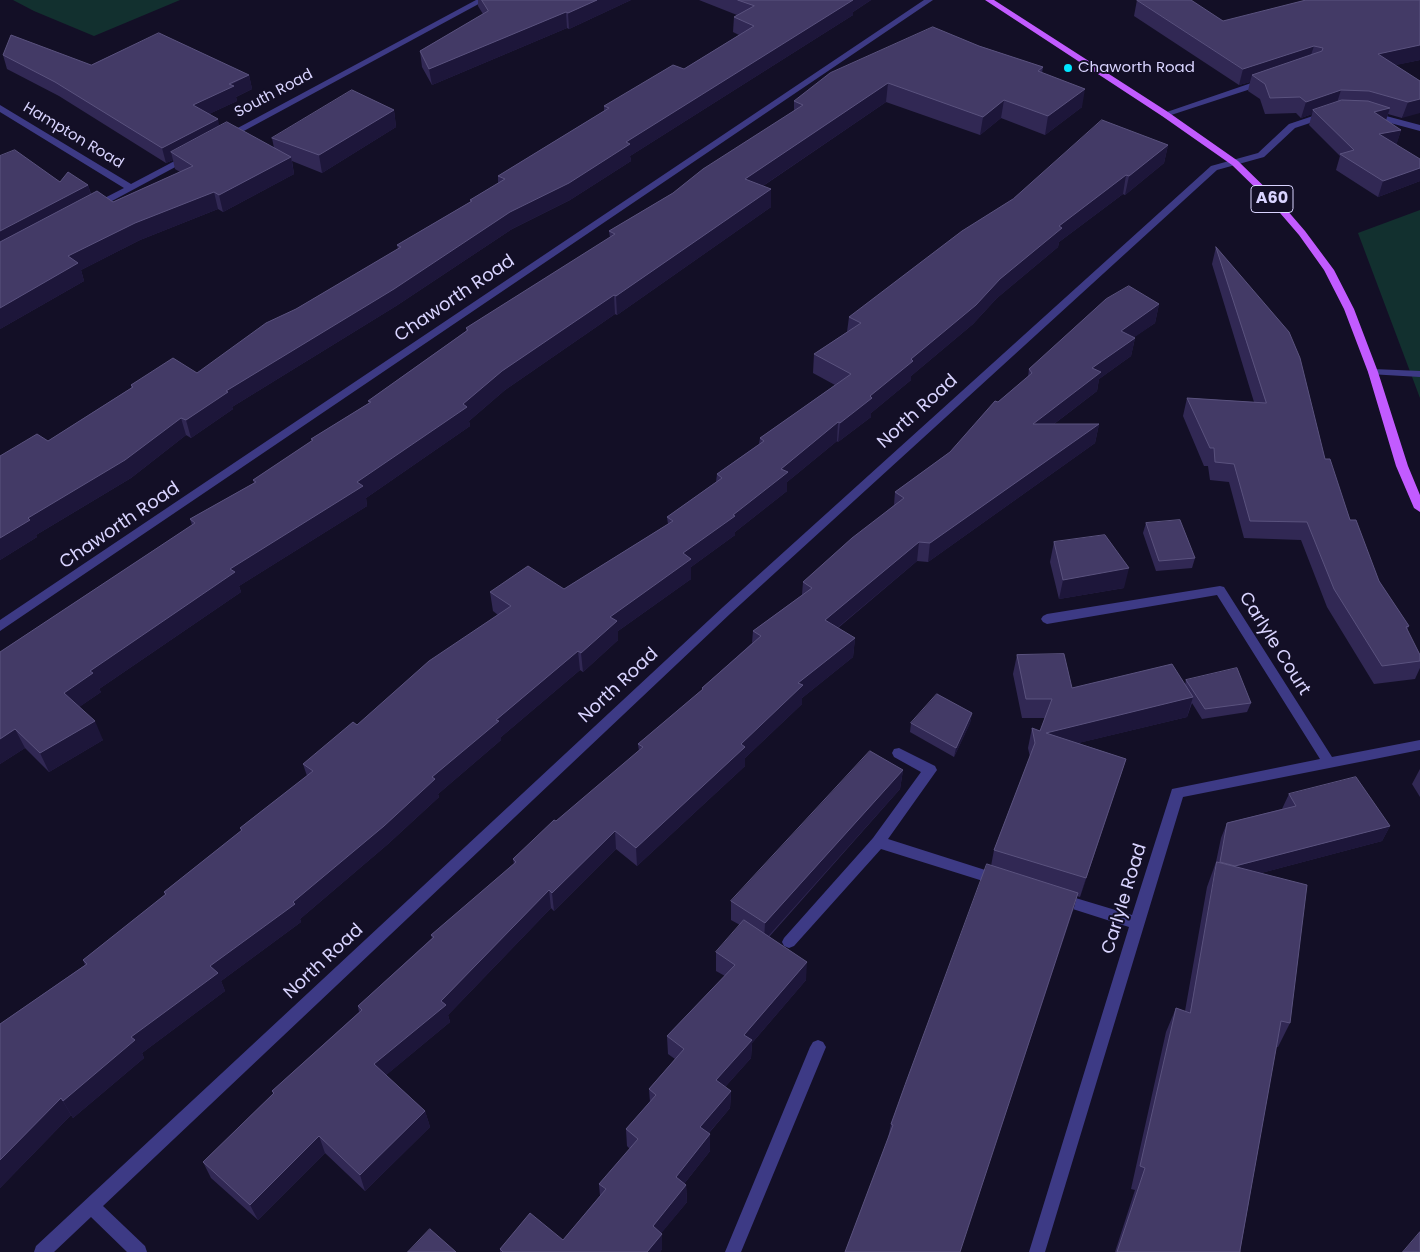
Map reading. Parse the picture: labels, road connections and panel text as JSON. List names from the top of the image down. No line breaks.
{"streets":{"main road":["A60"],"street":["South Road","Hampton Road","Chaworth Road","North Road","Carlyle Court","Carlyle Road"]},"crossings":[["A60","North Road"],["Carlyle Court","Carlyle Road"]],"places":["Chaworth Road"]}
